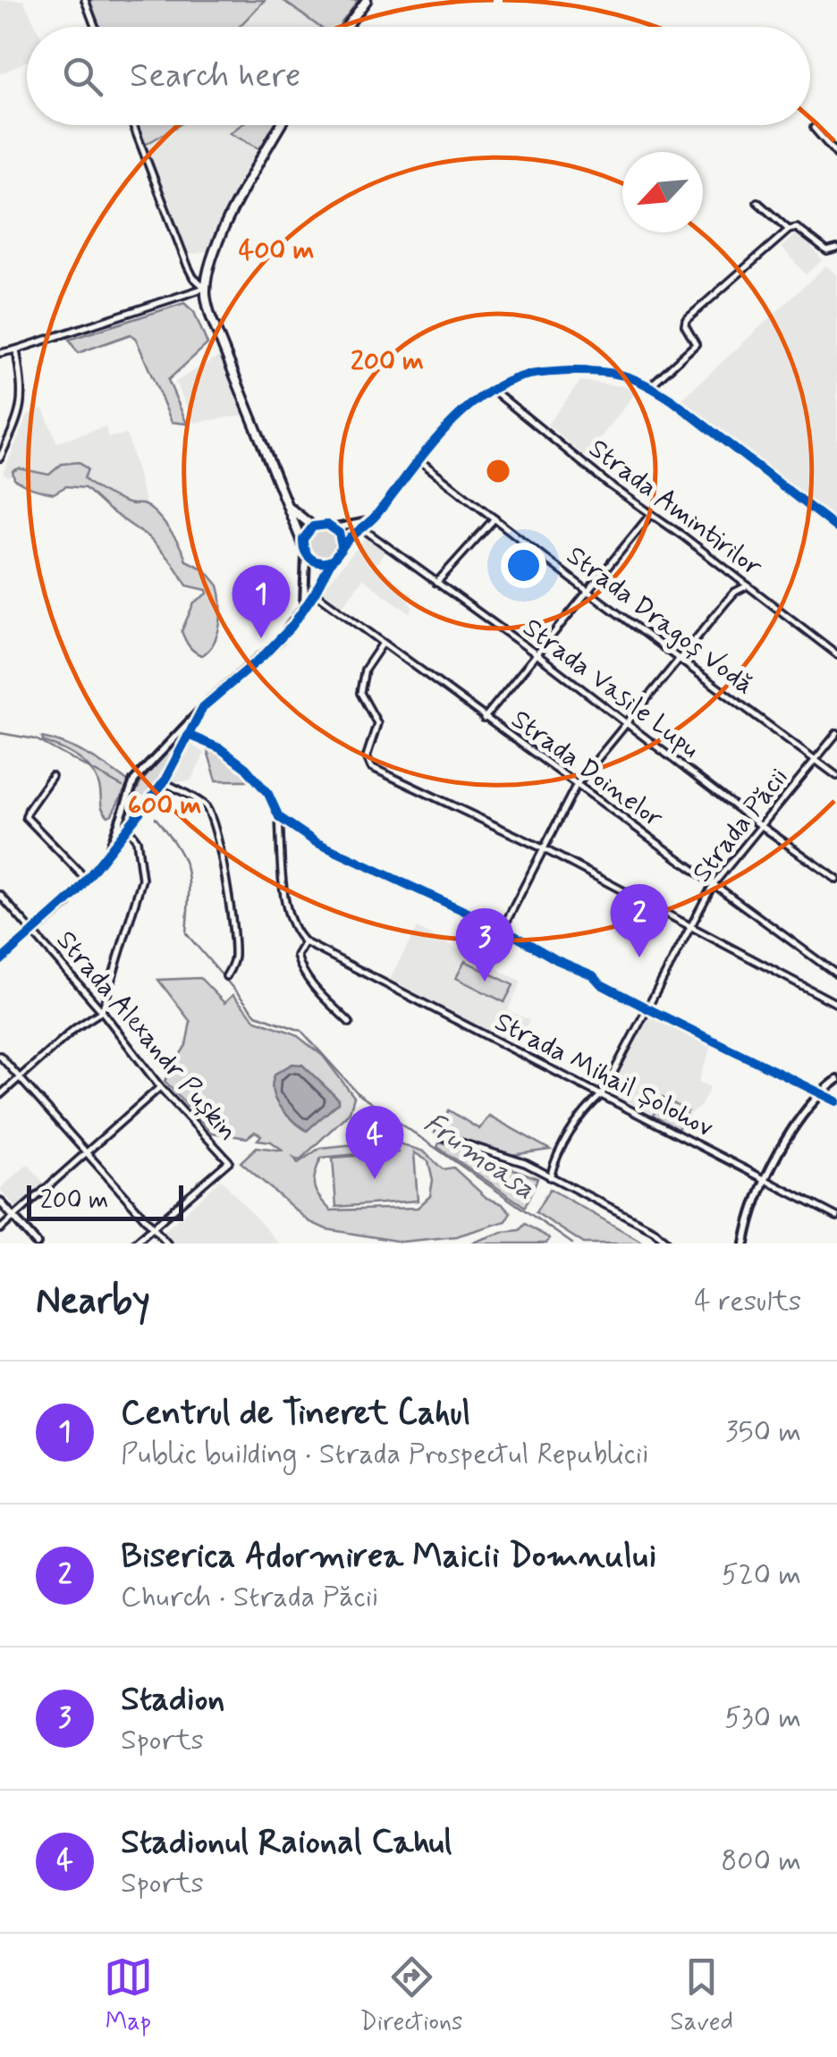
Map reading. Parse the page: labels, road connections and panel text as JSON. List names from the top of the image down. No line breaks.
{"streets":{"street":["Strada Amintirilor","Strada Dragoș Vodă","Strada Vasile Lupu","Strada Doinelor","Strada Păcii","Strada Alexandr Pușkin","Strada Mihail Șolohov"]},"crossings":[["Strada Dragoș Vodă","Strada Păcii"],["Strada Vasile Lupu","Strada Păcii"],["Strada Doinelor","Strada Păcii"],["Strada Păcii","Strada Mihail Șolohov"]],"water":["Frumoasa"],"scale_bar":"200 m","north":"bottom left","page":{"search":"Search here","pins":["1","2","3","4"],"scale":"200 m","heading":["Nearby","4 results"],"list":[{"mark":"1","name":"Centrul de Tineret Cahul","note":"Public building · Strada Prospectul Republicii","value":"350 m"},{"mark":"2","name":"Biserica Adormirea Maicii Domnului","note":"Church · Strada Păcii","value":"520 m"},{"mark":"3","name":"Stadion","note":"Sports","value":"530 m"},{"mark":"4","name":"Stadionul Raional Cahul","note":"Sports","value":"800 m"}],"nav":["Map","Directions","Saved"]},"rings":["400 m","200 m","600 m"]}
